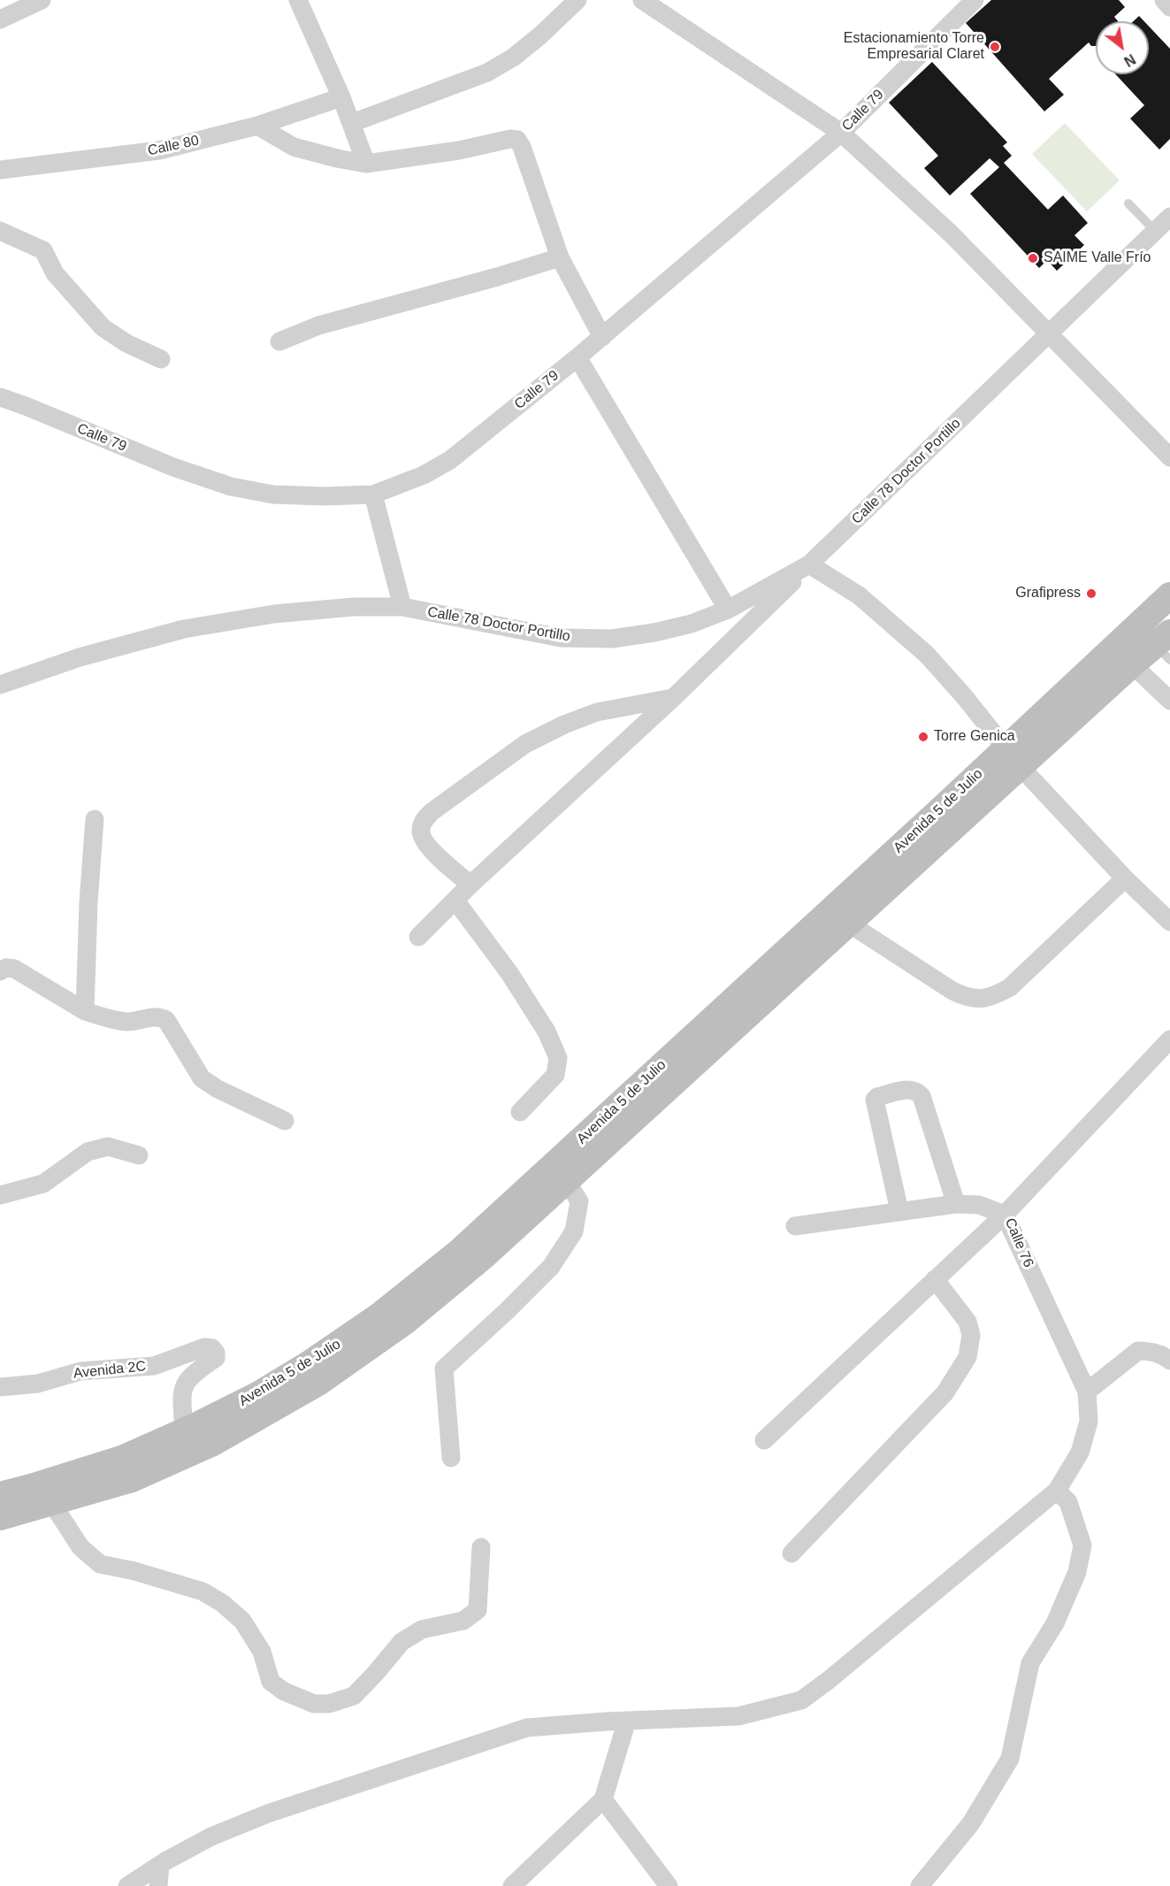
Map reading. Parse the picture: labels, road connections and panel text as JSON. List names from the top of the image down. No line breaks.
{"streets":{"main road":["Avenida 5 de Julio"],"street":["Calle 79","Calle 80","Calle 78 Doctor Portillo","Calle 76","Avenida 2C"]},"crossings":[["Avenida 5 de Julio","Avenida 2C"]],"places":["Estacionamiento Torre Empresarial Claret","SAIME Valle Frío","Grafipress","Torre Genica"],"north":"bottom right"}
